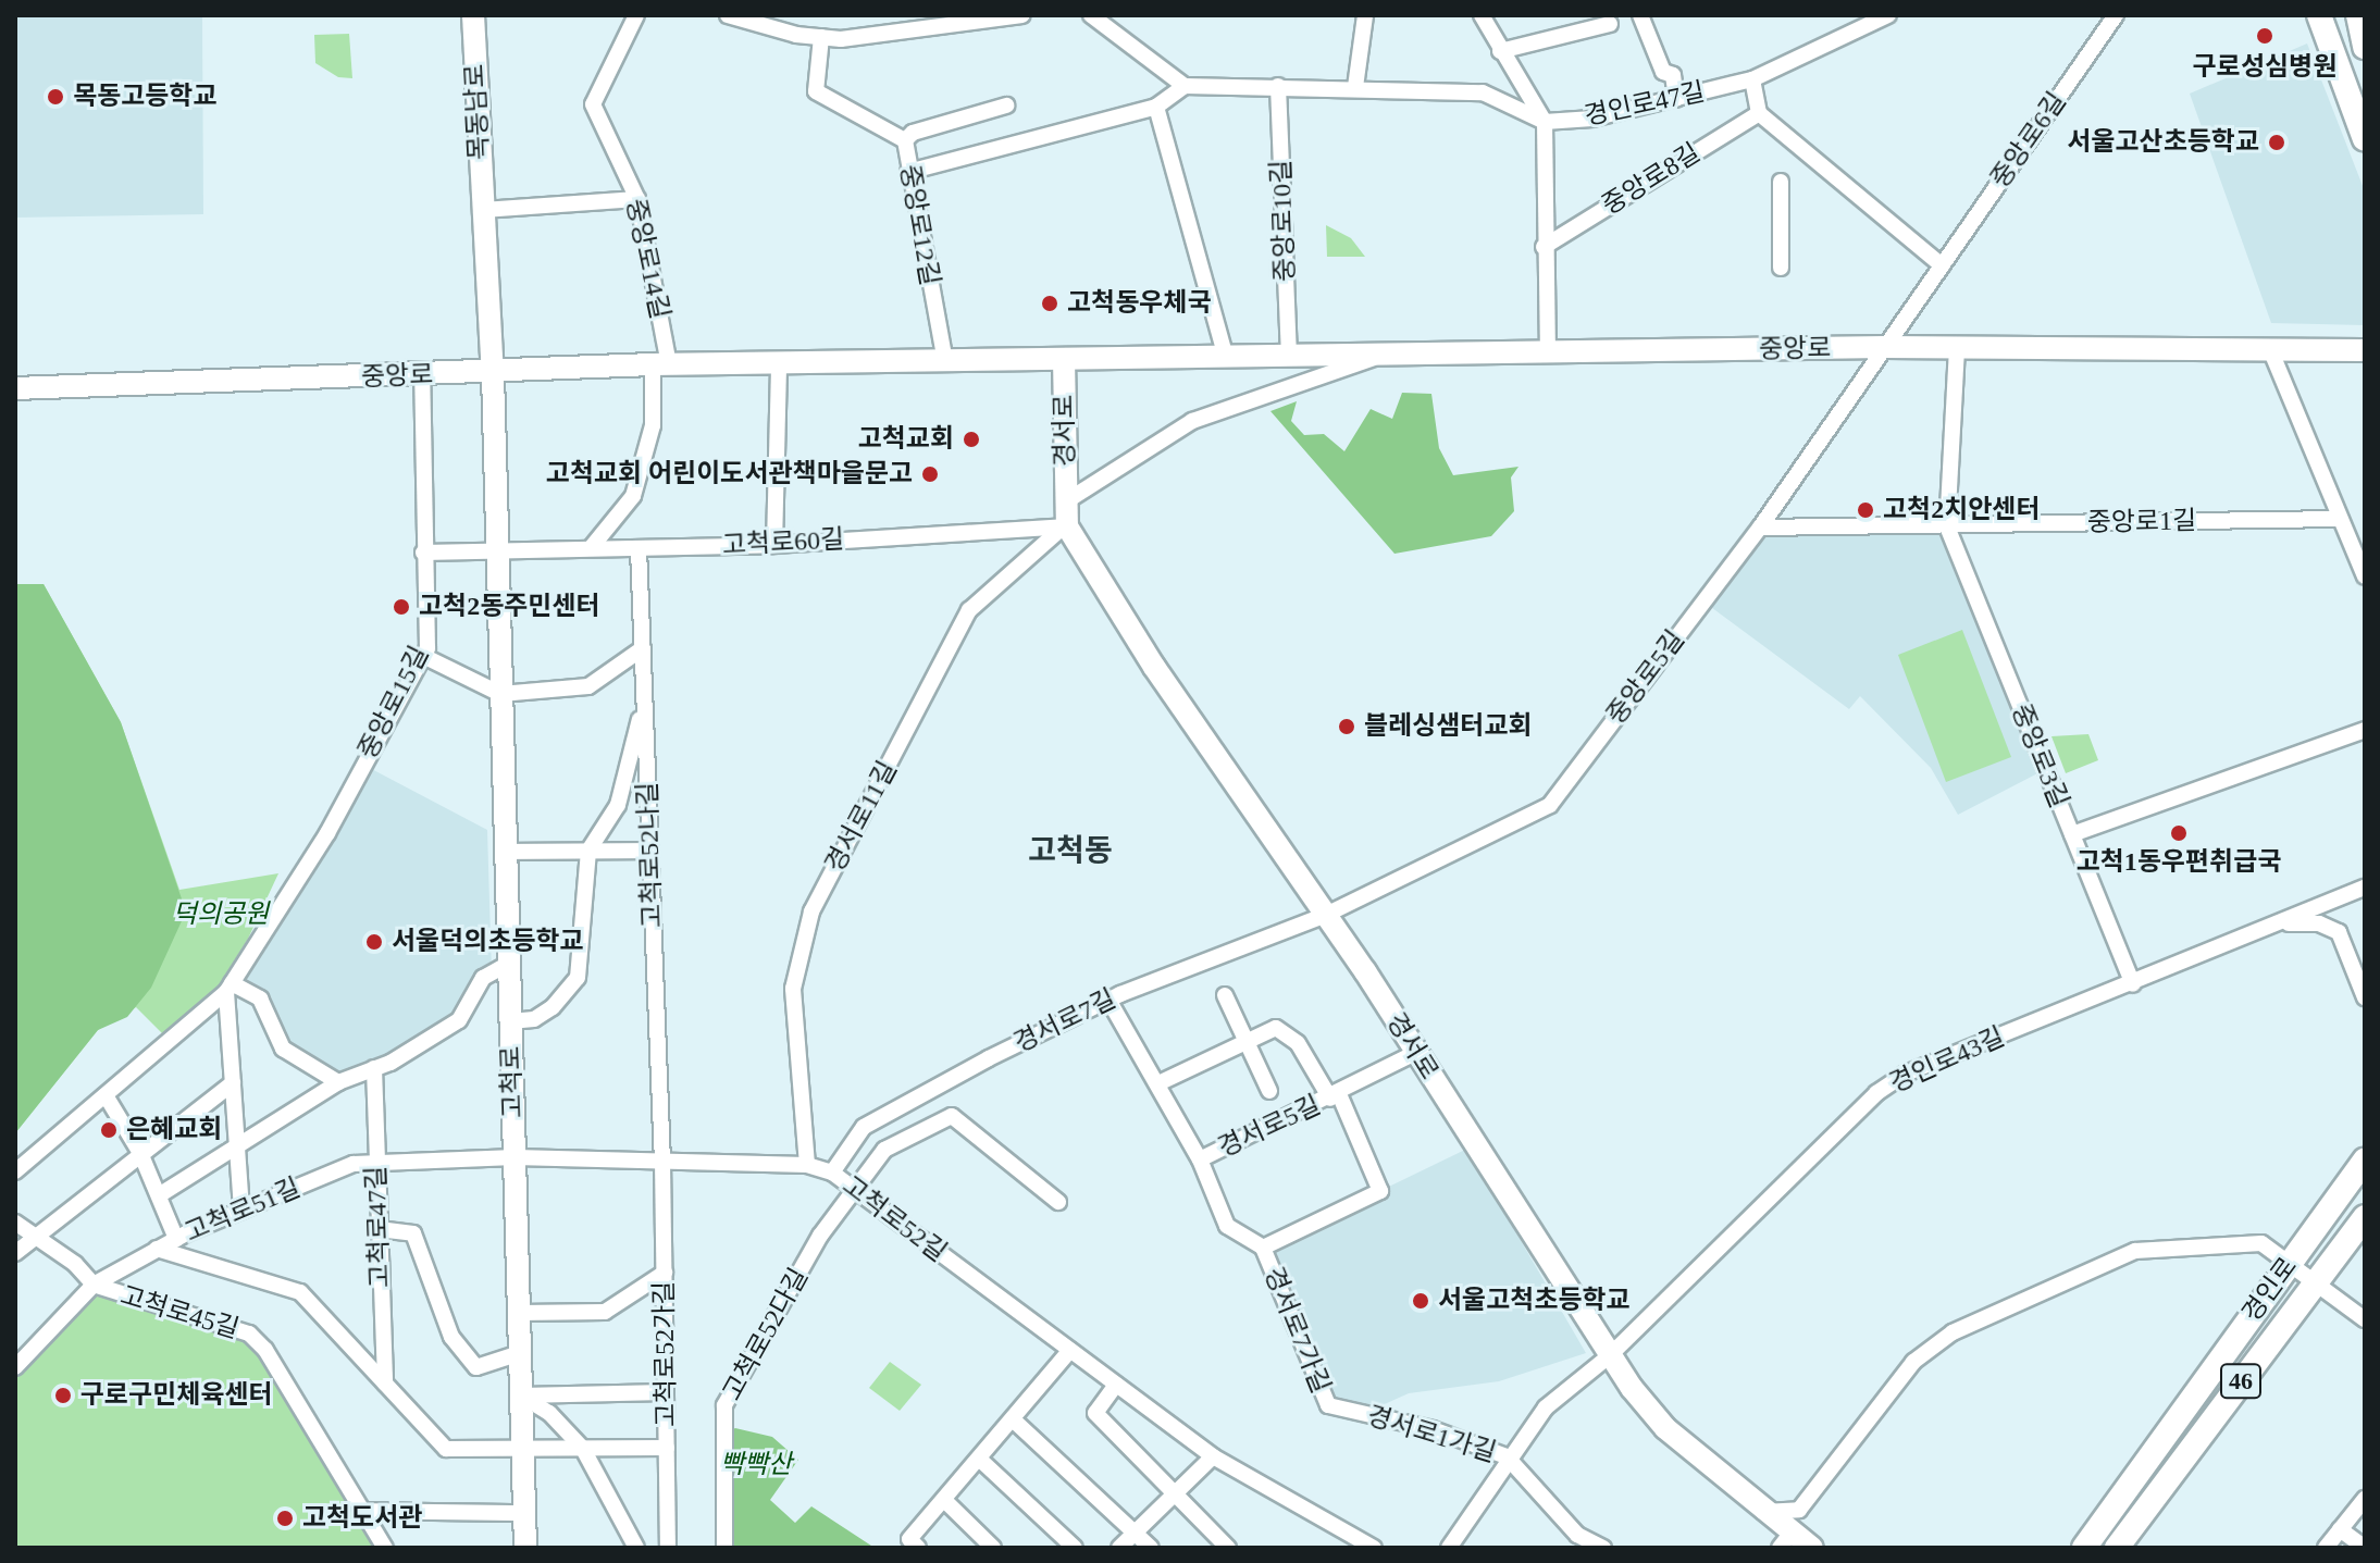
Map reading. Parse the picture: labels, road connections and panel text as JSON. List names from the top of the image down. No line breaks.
{"streets":{"main road":["목동남로","중앙로","경서로","고척로","경인로","46"],"street":["경인로47길","중앙로6길","중앙로8길","중앙로10길","중앙로12길","중앙로14길","중앙로1길","고척로60길","중앙로5길","중앙로15길","중앙로3길","경서로11길","고척로52나길","경서로7길","경인로43길","경서로5길","고척로51길","고척로52길","고척로47길","고척로45길","경서로7가길","고척로52다길","고척로52가길","경서로1가길"]},"crossings":[["경인로47길","중앙로10길"],["목동남로","중앙로"],["목동남로","고척로"],["중앙로6길","중앙로"],["중앙로6길","중앙로5길"],["중앙로10길","중앙로"],["중앙로12길","중앙로"],["중앙로14길","중앙로"],["중앙로14길","고척로60길"],["중앙로","경서로"],["중앙로","중앙로5길"],["중앙로","중앙로15길"],["중앙로","중앙로3길"],["중앙로","고척로"],["경서로","고척로60길"],["경서로","중앙로5길"],["경서로","경서로11길"],["경서로","경서로7길"],["경서로","경인로43길"],["경서로","경서로5길"],["중앙로1길","중앙로3길"],["고척로60길","경서로11길"],["고척로60길","고척로52나길"],["고척로60길","고척로"],["중앙로5길","경서로7길"],["중앙로3길","경인로43길"],["경서로11길","고척로52길"],["고척로52나길","고척로52길"],["고척로52나길","고척로52가길"],["경서로7길","고척로52길"],["경서로7길","경서로7가길"],["경인로43길","경서로1가길"],["고척로","고척로51길"],["고척로","고척로52길"],["경서로5길","경서로7가길"],["고척로51길","고척로52길"],["고척로51길","고척로47길"],["고척로51길","고척로45길"],["고척로52길","고척로52다길"],["고척로52길","고척로52가길"],["경서로7가길","경서로1가길"]],"districts":["고척동"],"parks":["덕의공원","빡빡산"],"places":["구로성심병원","목동고등학교","서울고산초등학교","고척동우체국","고척교회","고척교회 어린이도서관책마을문고","고척2치안센터","고척2동주민센터","블레싱샘터교회","고척1동우편취급국","서울덕의초등학교","은혜교회","서울고척초등학교","구로구민체육센터","고척도서관"]}
